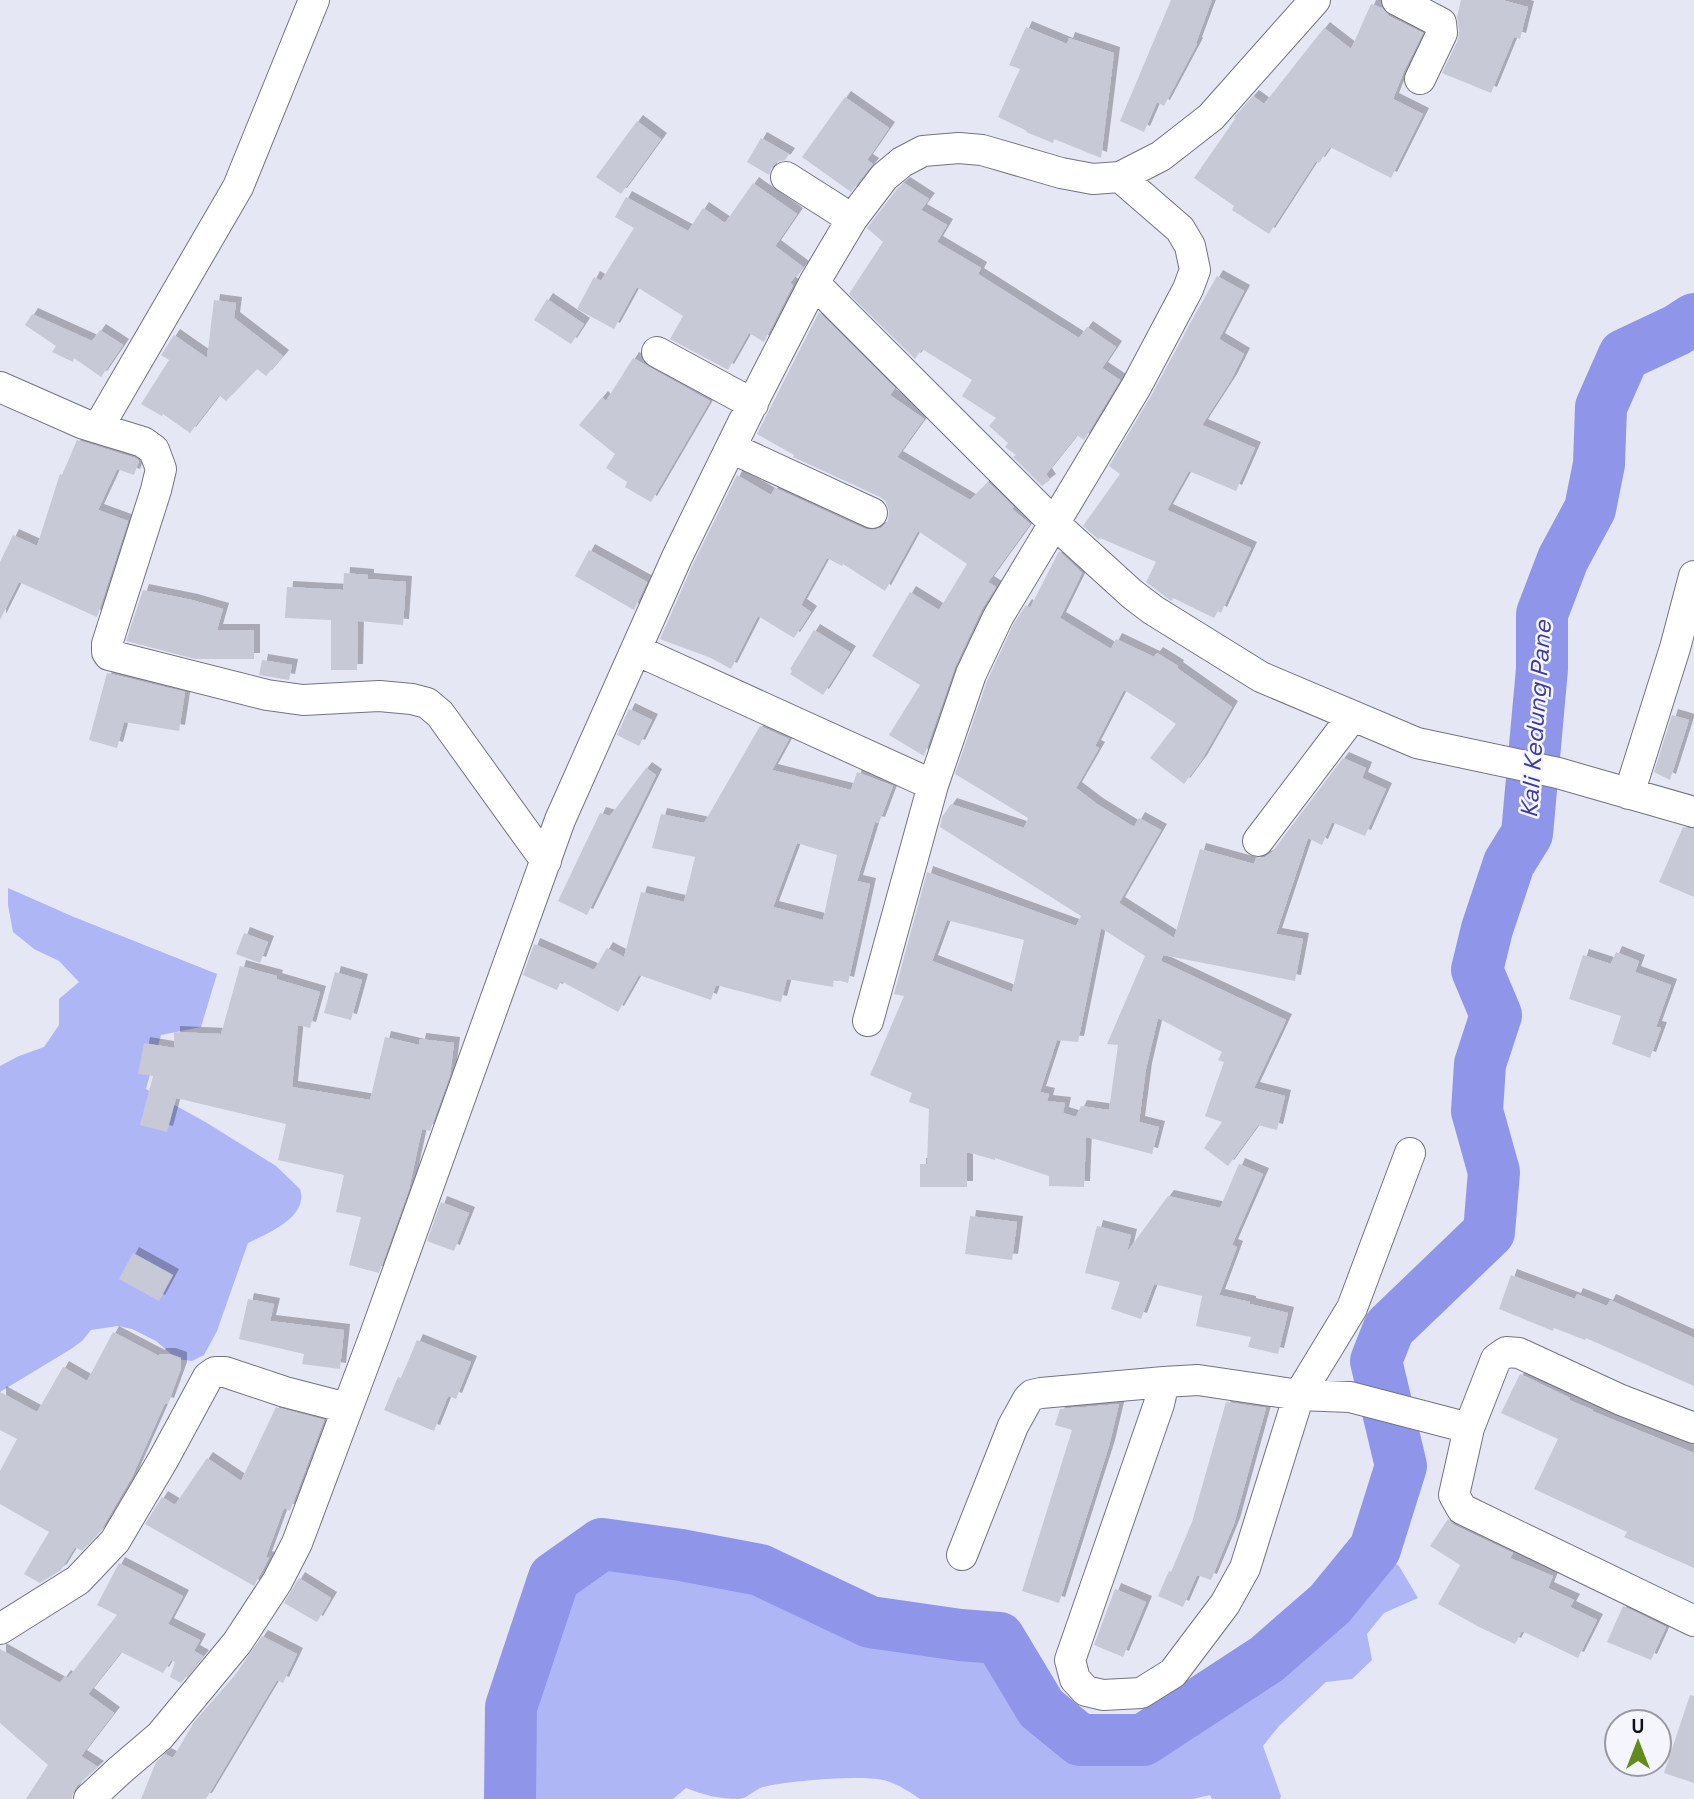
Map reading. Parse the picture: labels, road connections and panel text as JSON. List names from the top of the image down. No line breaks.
{"water":["Kali Kedung Pane"],"north":"top"}
